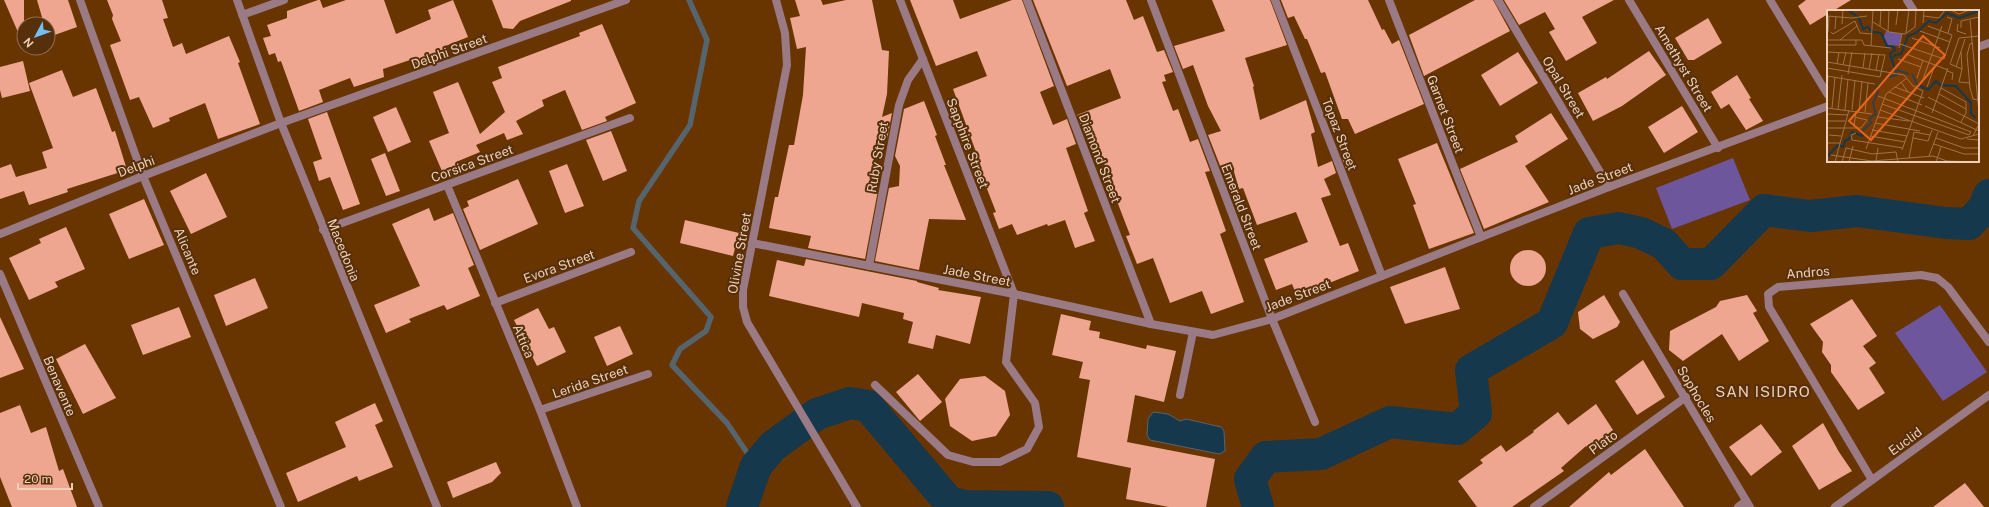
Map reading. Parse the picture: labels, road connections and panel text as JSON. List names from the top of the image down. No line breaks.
{"streets":{"street":["Delphi Street","Amethyst Street","Opal Street","Garnet Street","Topaz Street","Sapphire Street","Ruby Street","Diamond Street","Corsica Street","Delphi","Jade Street","Emerald Street","Macedonia","Alicante","Olivine Street","Evora Street","Andros","Attica","Lerida Street","Benavente","Sophocles","Euclid","Plato"]},"crossings":[["Delphi Street","Delphi"],["Delphi Street","Macedonia"],["Amethyst Street","Jade Street"],["Opal Street","Jade Street"],["Garnet Street","Jade Street"],["Topaz Street","Jade Street"],["Sapphire Street","Ruby Street"],["Sapphire Street","Jade Street"],["Ruby Street","Jade Street"],["Diamond Street","Jade Street"],["Corsica Street","Macedonia"],["Corsica Street","Attica"],["Delphi","Macedonia"],["Delphi","Alicante"],["Jade Street","Emerald Street"],["Jade Street","Olivine Street"],["Evora Street","Attica"],["Andros","Euclid"],["Attica","Lerida Street"],["Sophocles","Plato"]],"districts":["SAN ISIDRO"],"scale_bar":"20 m","north":"bottom left"}
